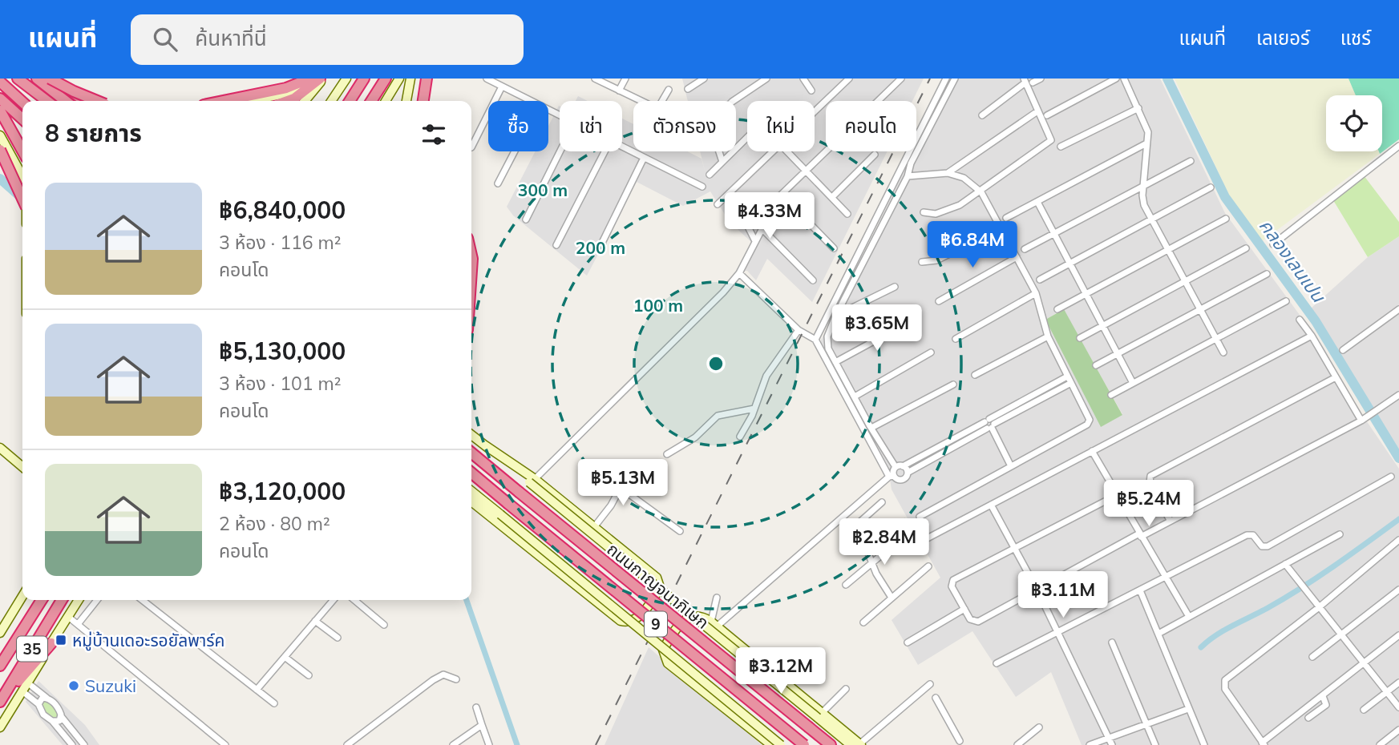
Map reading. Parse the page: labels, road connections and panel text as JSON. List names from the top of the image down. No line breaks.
{"streets":{"highway":["ถนนกาญจนาภิเษก","9","35"]},"water":["คลองเลนเปน"],"places":{"transit":["หมู่บ้านเดอะรอยัลพาร์ค"],"other":["Suzuki"]},"page":{"header":"แผนที่","search":"ค้นหาที่นี่","nav":["แผนที่","เลเยอร์","แชร์"],"chip":["ซื้อ","เช่า","ตัวกรอง","ใหม่","คอนโด"],"heading":"8 รายการ","list":[{"name":"฿6,840,000","note":"3 ห้อง · 116 m² · คอนโด"},{"name":"฿5,130,000","note":"3 ห้อง · 101 m² · คอนโด"},{"name":"฿3,120,000","note":"2 ห้อง · 80 m² · คอนโด"}],"price":["฿4.33M","฿6.84M","฿3.65M","฿5.13M","฿5.24M","฿2.84M","฿3.11M","฿3.12M"]},"rings":["300 m","200 m","100 m"]}
